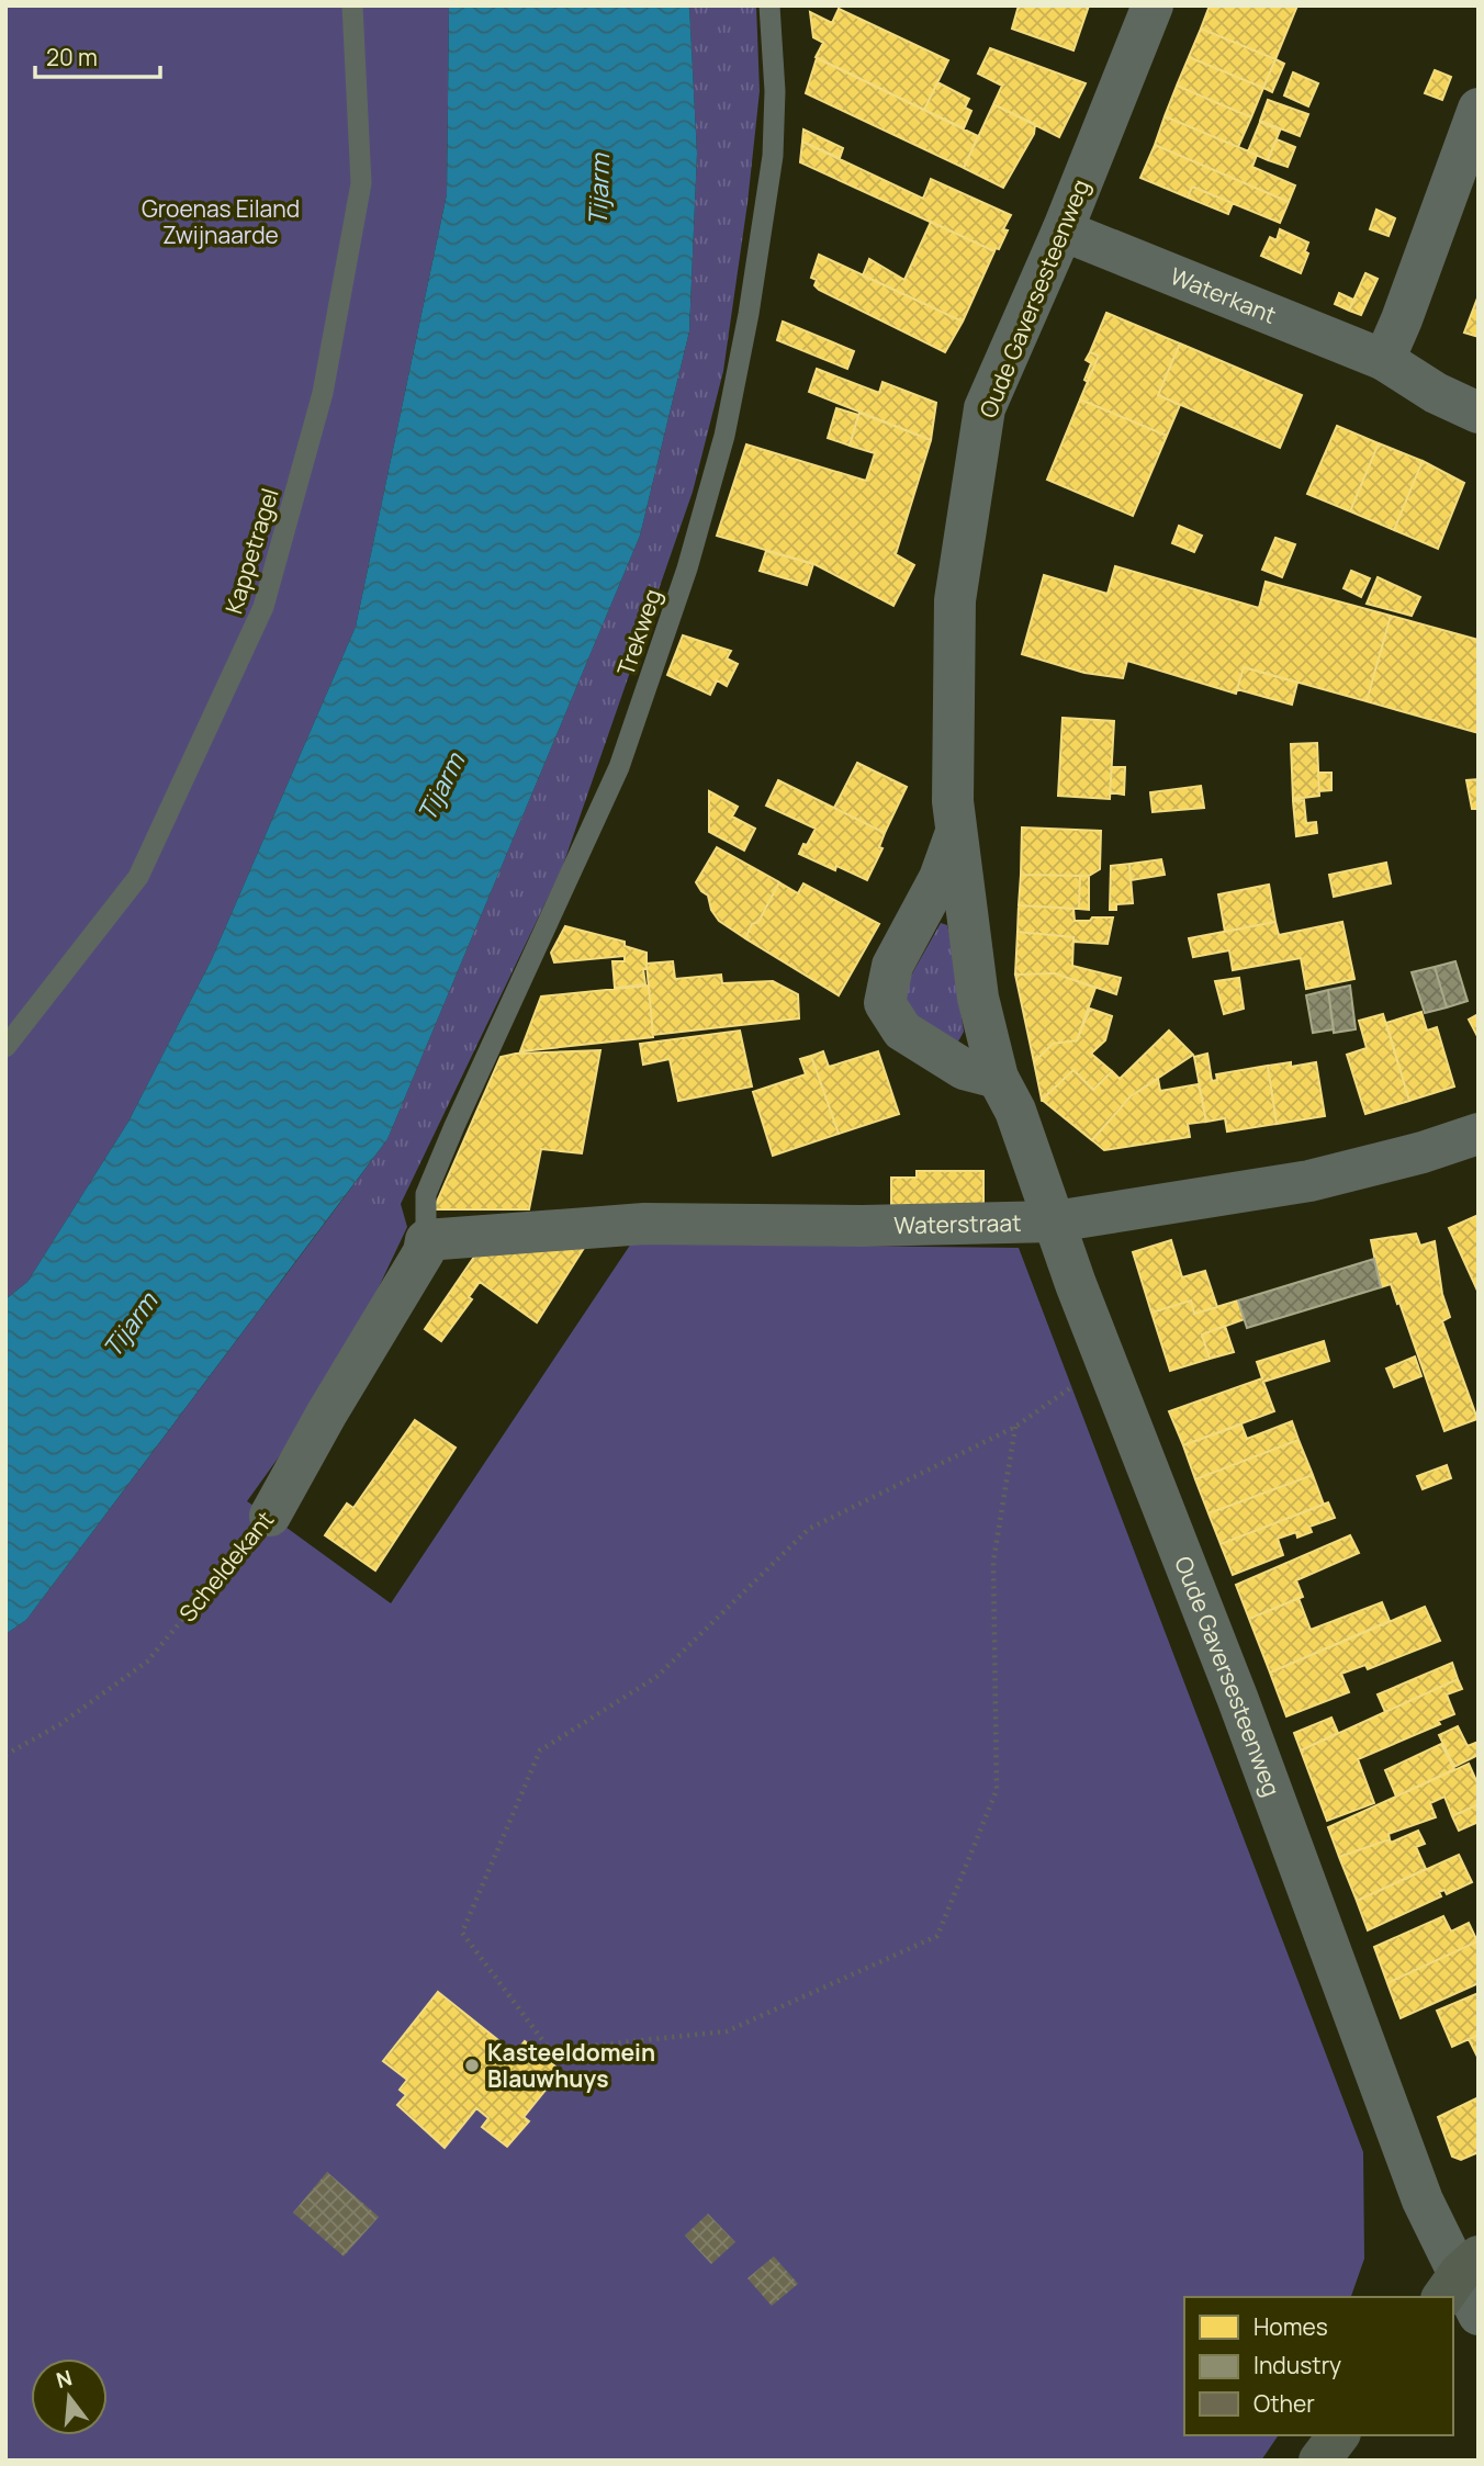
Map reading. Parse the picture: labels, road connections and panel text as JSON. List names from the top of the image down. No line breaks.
{"streets":{"street":["Waterkant","Oude Gaversesteenweg","Waterstraat","Scheldekant"],"lane":["Kappetragel","Trekweg"]},"crossings":[["Waterkant","Oude Gaversesteenweg"],["Oude Gaversesteenweg","Waterstraat"],["Trekweg","Waterstraat"],["Trekweg","Scheldekant"],["Waterstraat","Scheldekant"]],"water":["Tijarm"],"parks":["Groenas Eiland Zwijnaarde"],"places":["Kasteeldomein Blauwhuys"],"legend":["Homes","Industry","Other"],"scale_bar":"20 m","north":"top"}
